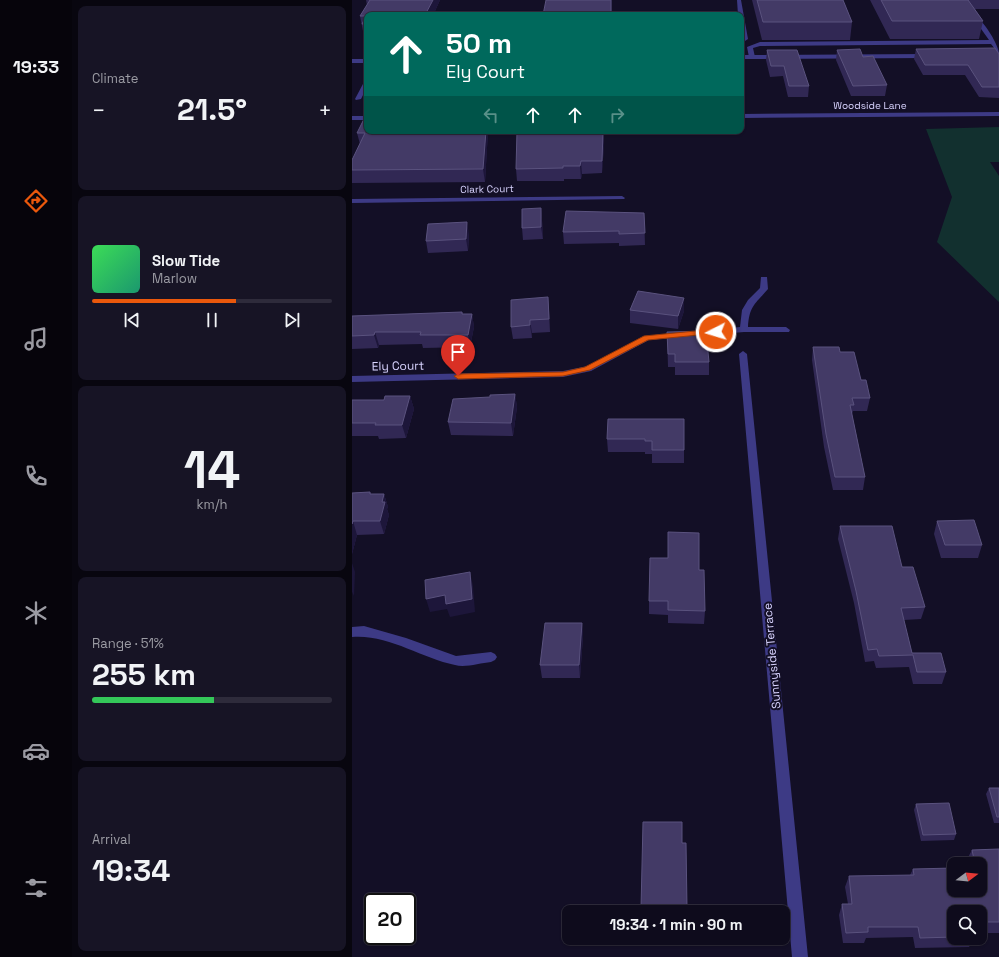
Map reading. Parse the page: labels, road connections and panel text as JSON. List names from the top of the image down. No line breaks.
{"streets":{"street":["Woodside Lane","Clark Court","Ely Court","Sunnyside Terrace"]},"north":"right","page":{"tabs":"19:33","tile":["Climate",["14","km/h"],["Range · 51%","255 km"],["Arrival","19:34"]],"turn":["50 m","Ely Court"],"heat":["−","21.5°","+"],"song":["Slow Tide","Marlow"],"limit":"20","trip":"19:34 · 1 min · 90 m"}}
